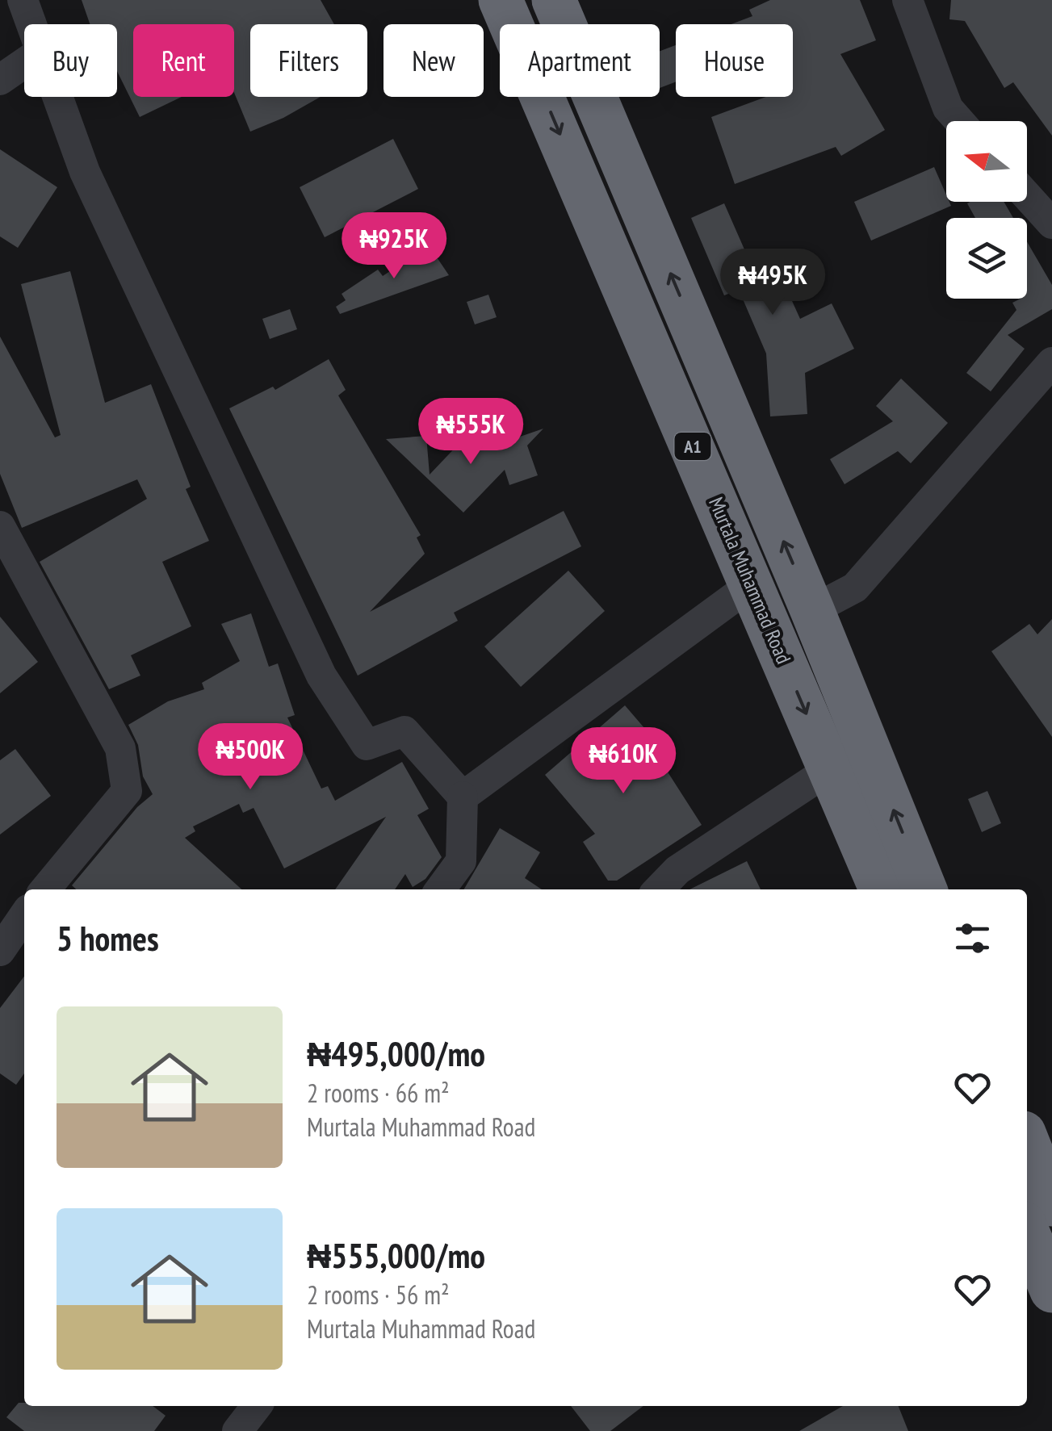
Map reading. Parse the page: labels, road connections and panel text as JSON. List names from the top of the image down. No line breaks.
{"streets":{"highway":["A1","Murtala Muhammad Road"]},"north":"left","page":{"chip":["Buy","Rent","Filters","New","Apartment","House"],"price":["₦925K","₦495K","₦555K","₦500K","₦610K"],"heading":"5 homes","list":[{"name":"₦495,000/mo","note":"2 rooms · 66 m² · Murtala Muhammad Road"},{"name":"₦555,000/mo","note":"2 rooms · 56 m² · Murtala Muhammad Road"}]}}
